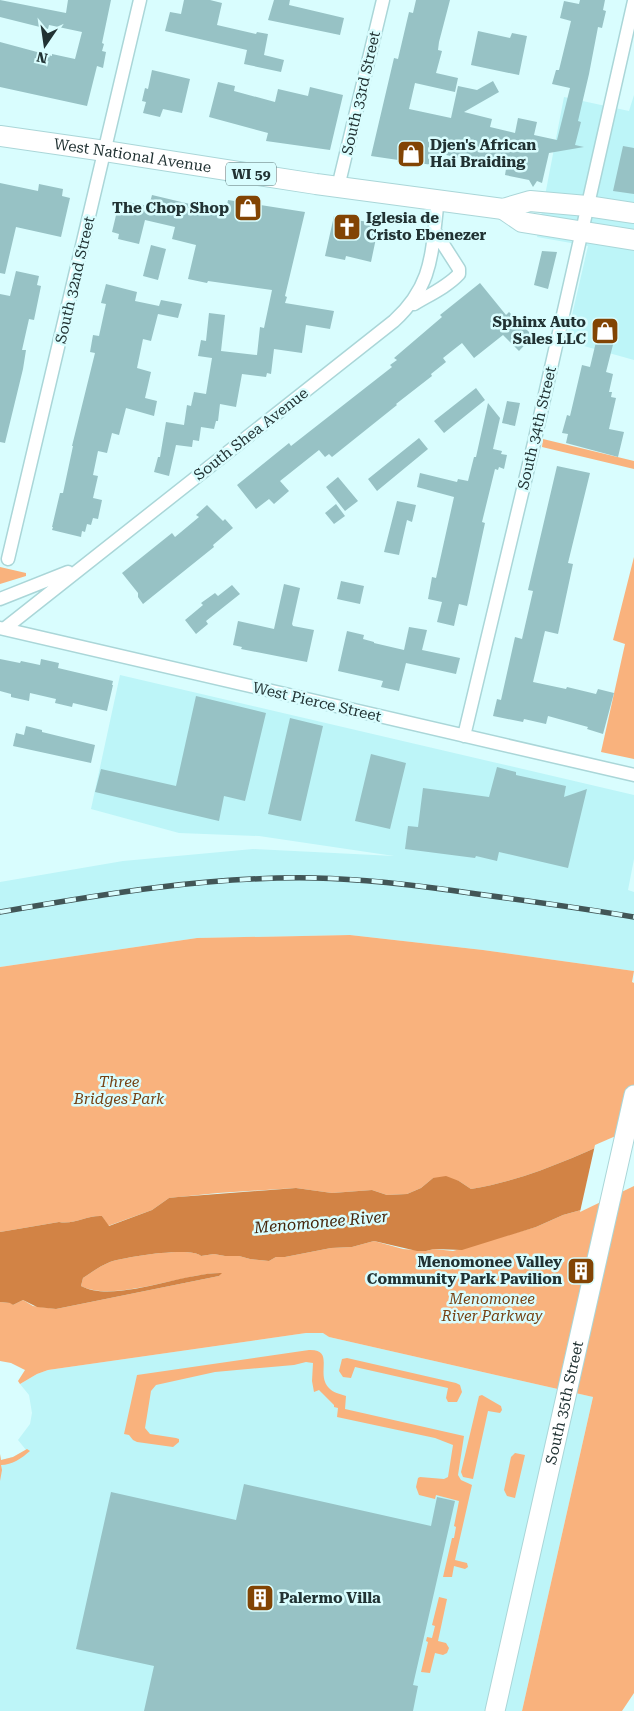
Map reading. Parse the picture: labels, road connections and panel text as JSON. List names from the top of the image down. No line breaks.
{"streets":{"main road":["West National Avenue","WI 59","South 35th Street"],"street":["South 33rd Street","South 32nd Street","South 34th Street","South Shea Avenue","West Pierce Street"]},"crossings":[["South 33rd Street","West National Avenue"],["West National Avenue","South 32nd Street"],["West National Avenue","South 34th Street"],["West National Avenue","South Shea Avenue"],["South 34th Street","West Pierce Street"],["South Shea Avenue","West Pierce Street"]],"water":["Menomonee River"],"parks":["Three Bridges Park","Menomonee River Parkway"],"places":{"shop":["Djen's African Hai Braiding","The Chop Shop","Sphinx Auto Sales LLC"],"church":["Iglesia de Cristo Ebenezer"],"building":["Menomonee Valley Community Park Pavilion","Palermo Villa"]},"north":"bottom"}
